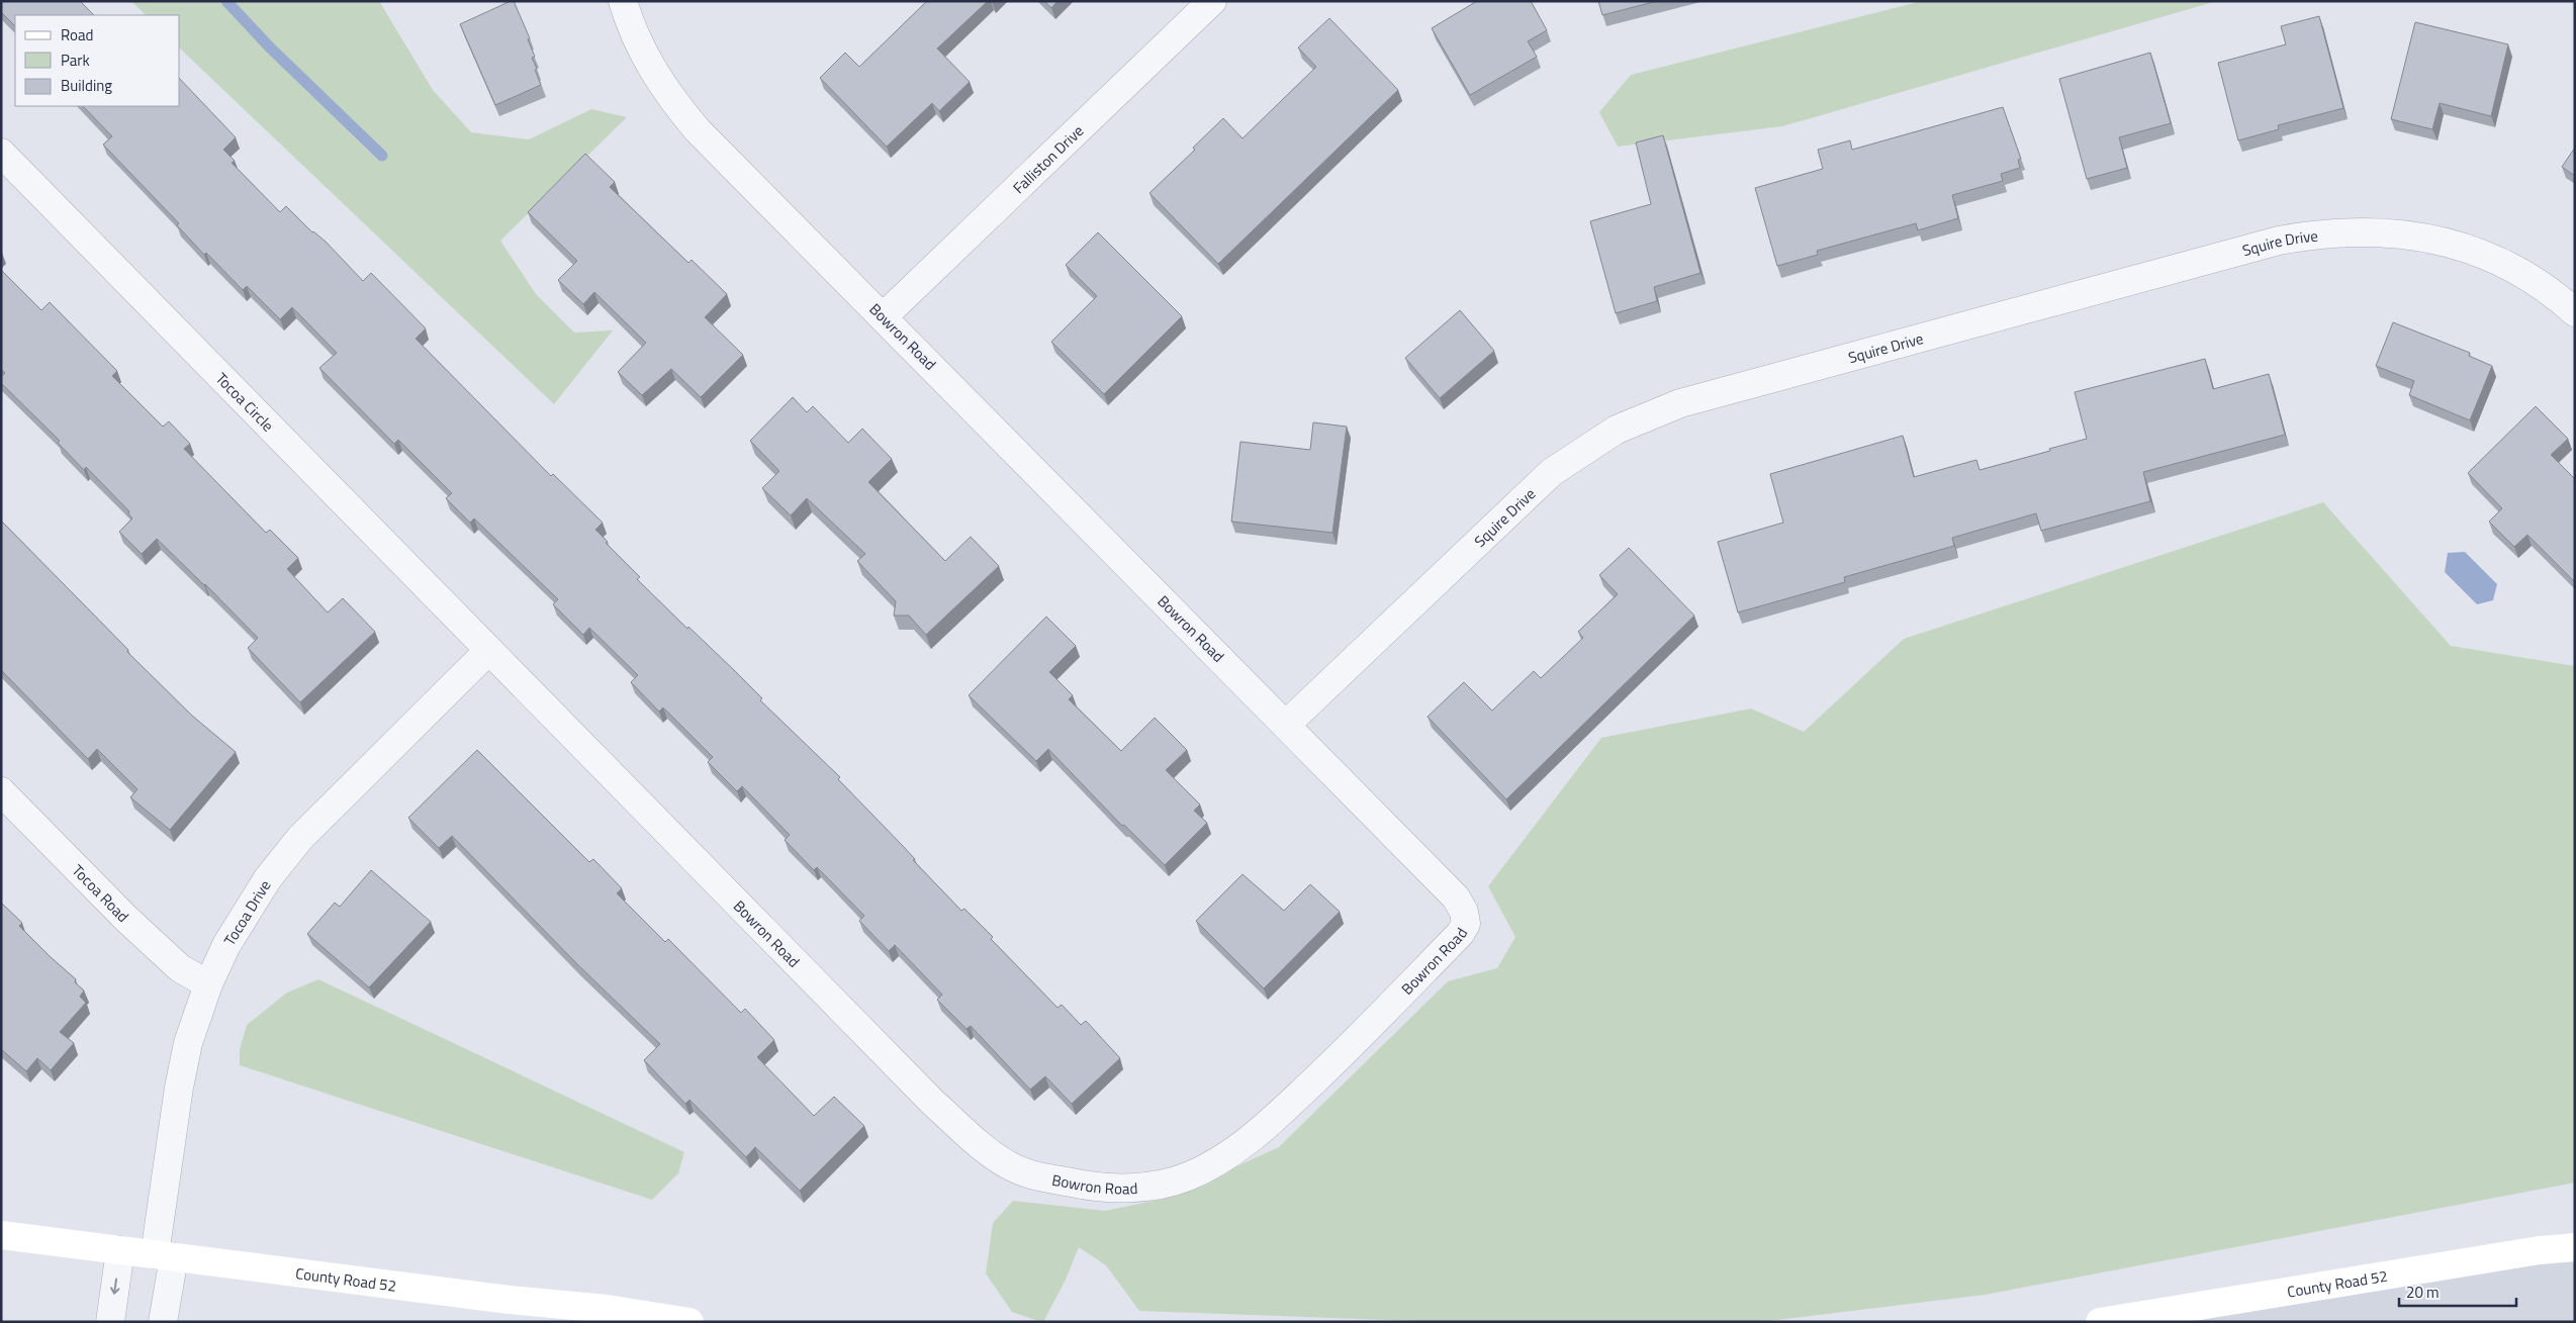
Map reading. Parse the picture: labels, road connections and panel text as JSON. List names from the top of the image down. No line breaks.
{"streets":{"main road":["County Road 52"],"street":["Falliston Drive","Squire Drive","Bowron Road","Tocoa Circle","Tocoa Road","Tocoa Drive"]},"crossings":[["Falliston Drive","Bowron Road"],["Squire Drive","Bowron Road"],["Bowron Road","Tocoa Circle"],["Bowron Road","Tocoa Drive"],["Tocoa Circle","Tocoa Drive"],["Tocoa Road","Tocoa Drive"],["Tocoa Drive","County Road 52"]],"legend":["Road","Park","Building"],"scale_bar":"20 m"}
